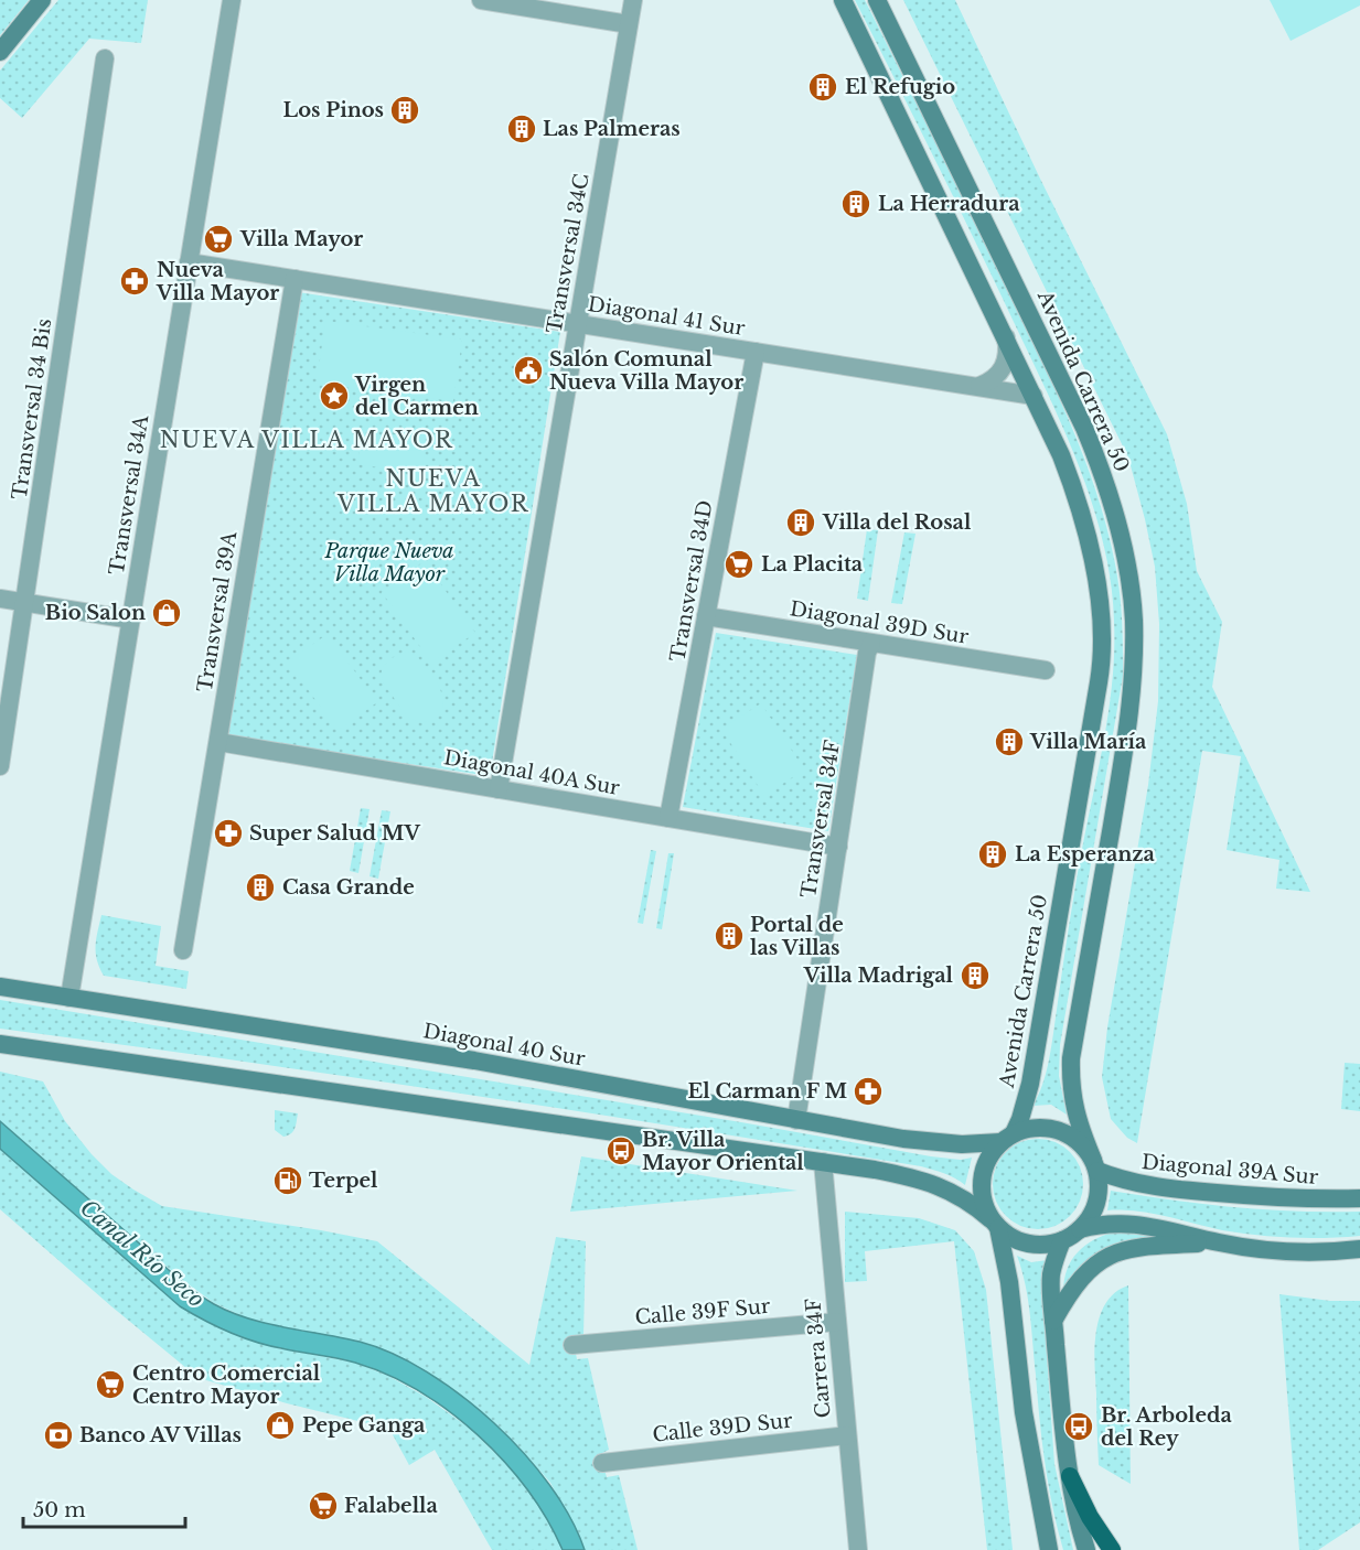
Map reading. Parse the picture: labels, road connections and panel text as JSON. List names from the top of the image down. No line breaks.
{"streets":{"main road":["Avenida Carrera 50","Diagonal 40 Sur","Diagonal 39A Sur"],"street":["Transversal 34C","Diagonal 41 Sur","Transversal 34 Bis","Transversal 34A","Transversal 34D","Transversal 39A","Diagonal 39D Sur","Diagonal 40A Sur","Transversal 34F","Calle 39F Sur","Carrera 34F","Calle 39D Sur"]},"crossings":[["Transversal 34C","Diagonal 41 Sur"],["Transversal 34C","Diagonal 40A Sur"],["Diagonal 41 Sur","Avenida Carrera 50"],["Diagonal 41 Sur","Transversal 34A"],["Diagonal 41 Sur","Transversal 34D"],["Diagonal 41 Sur","Transversal 39A"],["Avenida Carrera 50","Diagonal 40 Sur"],["Avenida Carrera 50","Diagonal 39A Sur"],["Transversal 34A","Diagonal 40 Sur"],["Transversal 34D","Diagonal 39D Sur"],["Transversal 34D","Diagonal 40A Sur"],["Transversal 39A","Diagonal 40A Sur"],["Diagonal 39D Sur","Transversal 34F"],["Diagonal 40A Sur","Transversal 34F"],["Transversal 34F","Diagonal 40 Sur"],["Diagonal 40 Sur","Diagonal 39A Sur"],["Calle 39F Sur","Carrera 34F"],["Carrera 34F","Calle 39D Sur"]],"districts":["NUEVA VILLA MAYOR","NUEVA VILLA MAYOR"],"water":["Canal Río Seco"],"parks":["Parque Nueva Villa Mayor"],"places":{"building":["El Refugio","Los Pinos","Las Palmeras","La Herradura","Villa del Rosal","Villa María","La Esperanza","Casa Grande","Portal de las Villas","Villa Madrigal"],"supermarket":["Villa Mayor","La Placita","Centro Comercial Centro Mayor","Falabella"],"pharmacy":["Nueva Villa Mayor","Super Salud MV","El Carman F M"],"public building":["Salón Comunal Nueva Villa Mayor"],"place":["Virgen del Carmen"],"shop":["Bio Salon","Pepe Ganga"],"bus stop":["Br. Villa Mayor Oriental","Br. Arboleda del Rey"],"fuel station":["Terpel"],"bank":["Banco AV Villas"]},"scale_bar":"50 m"}
